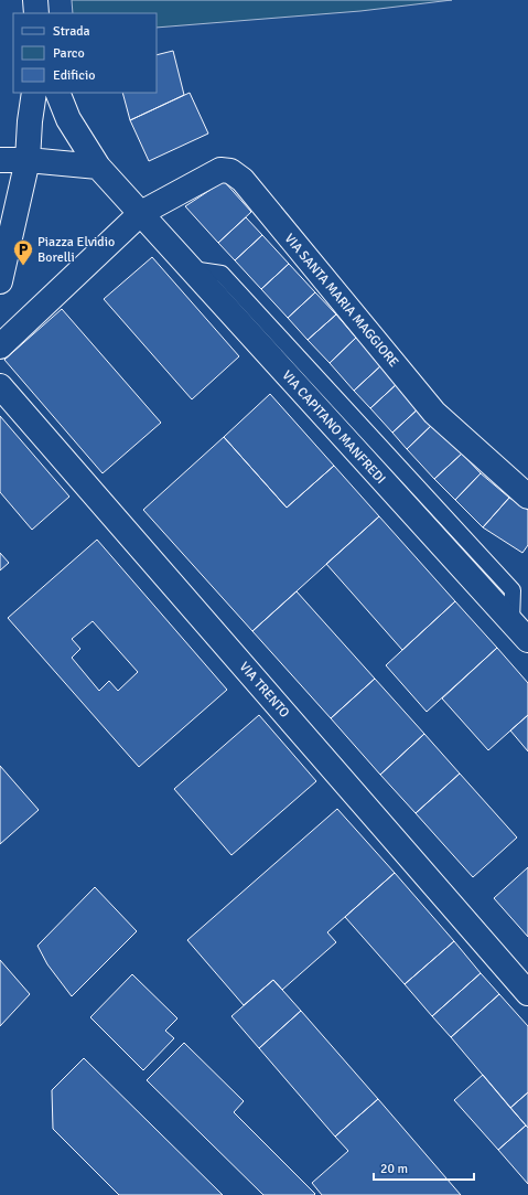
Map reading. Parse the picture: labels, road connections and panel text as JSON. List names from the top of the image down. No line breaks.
{"streets":{"street":["VIA SANTA MARIA MAGGIORE","VIA CAPITANO MANFREDI","VIA TRENTO"]},"crossings":[["VIA SANTA MARIA MAGGIORE","VIA CAPITANO MANFREDI"]],"places":{"parking":["Piazza Elvidio Borelli"]},"legend":["Strada","Parco","Edificio"],"scale_bar":"20 m"}
